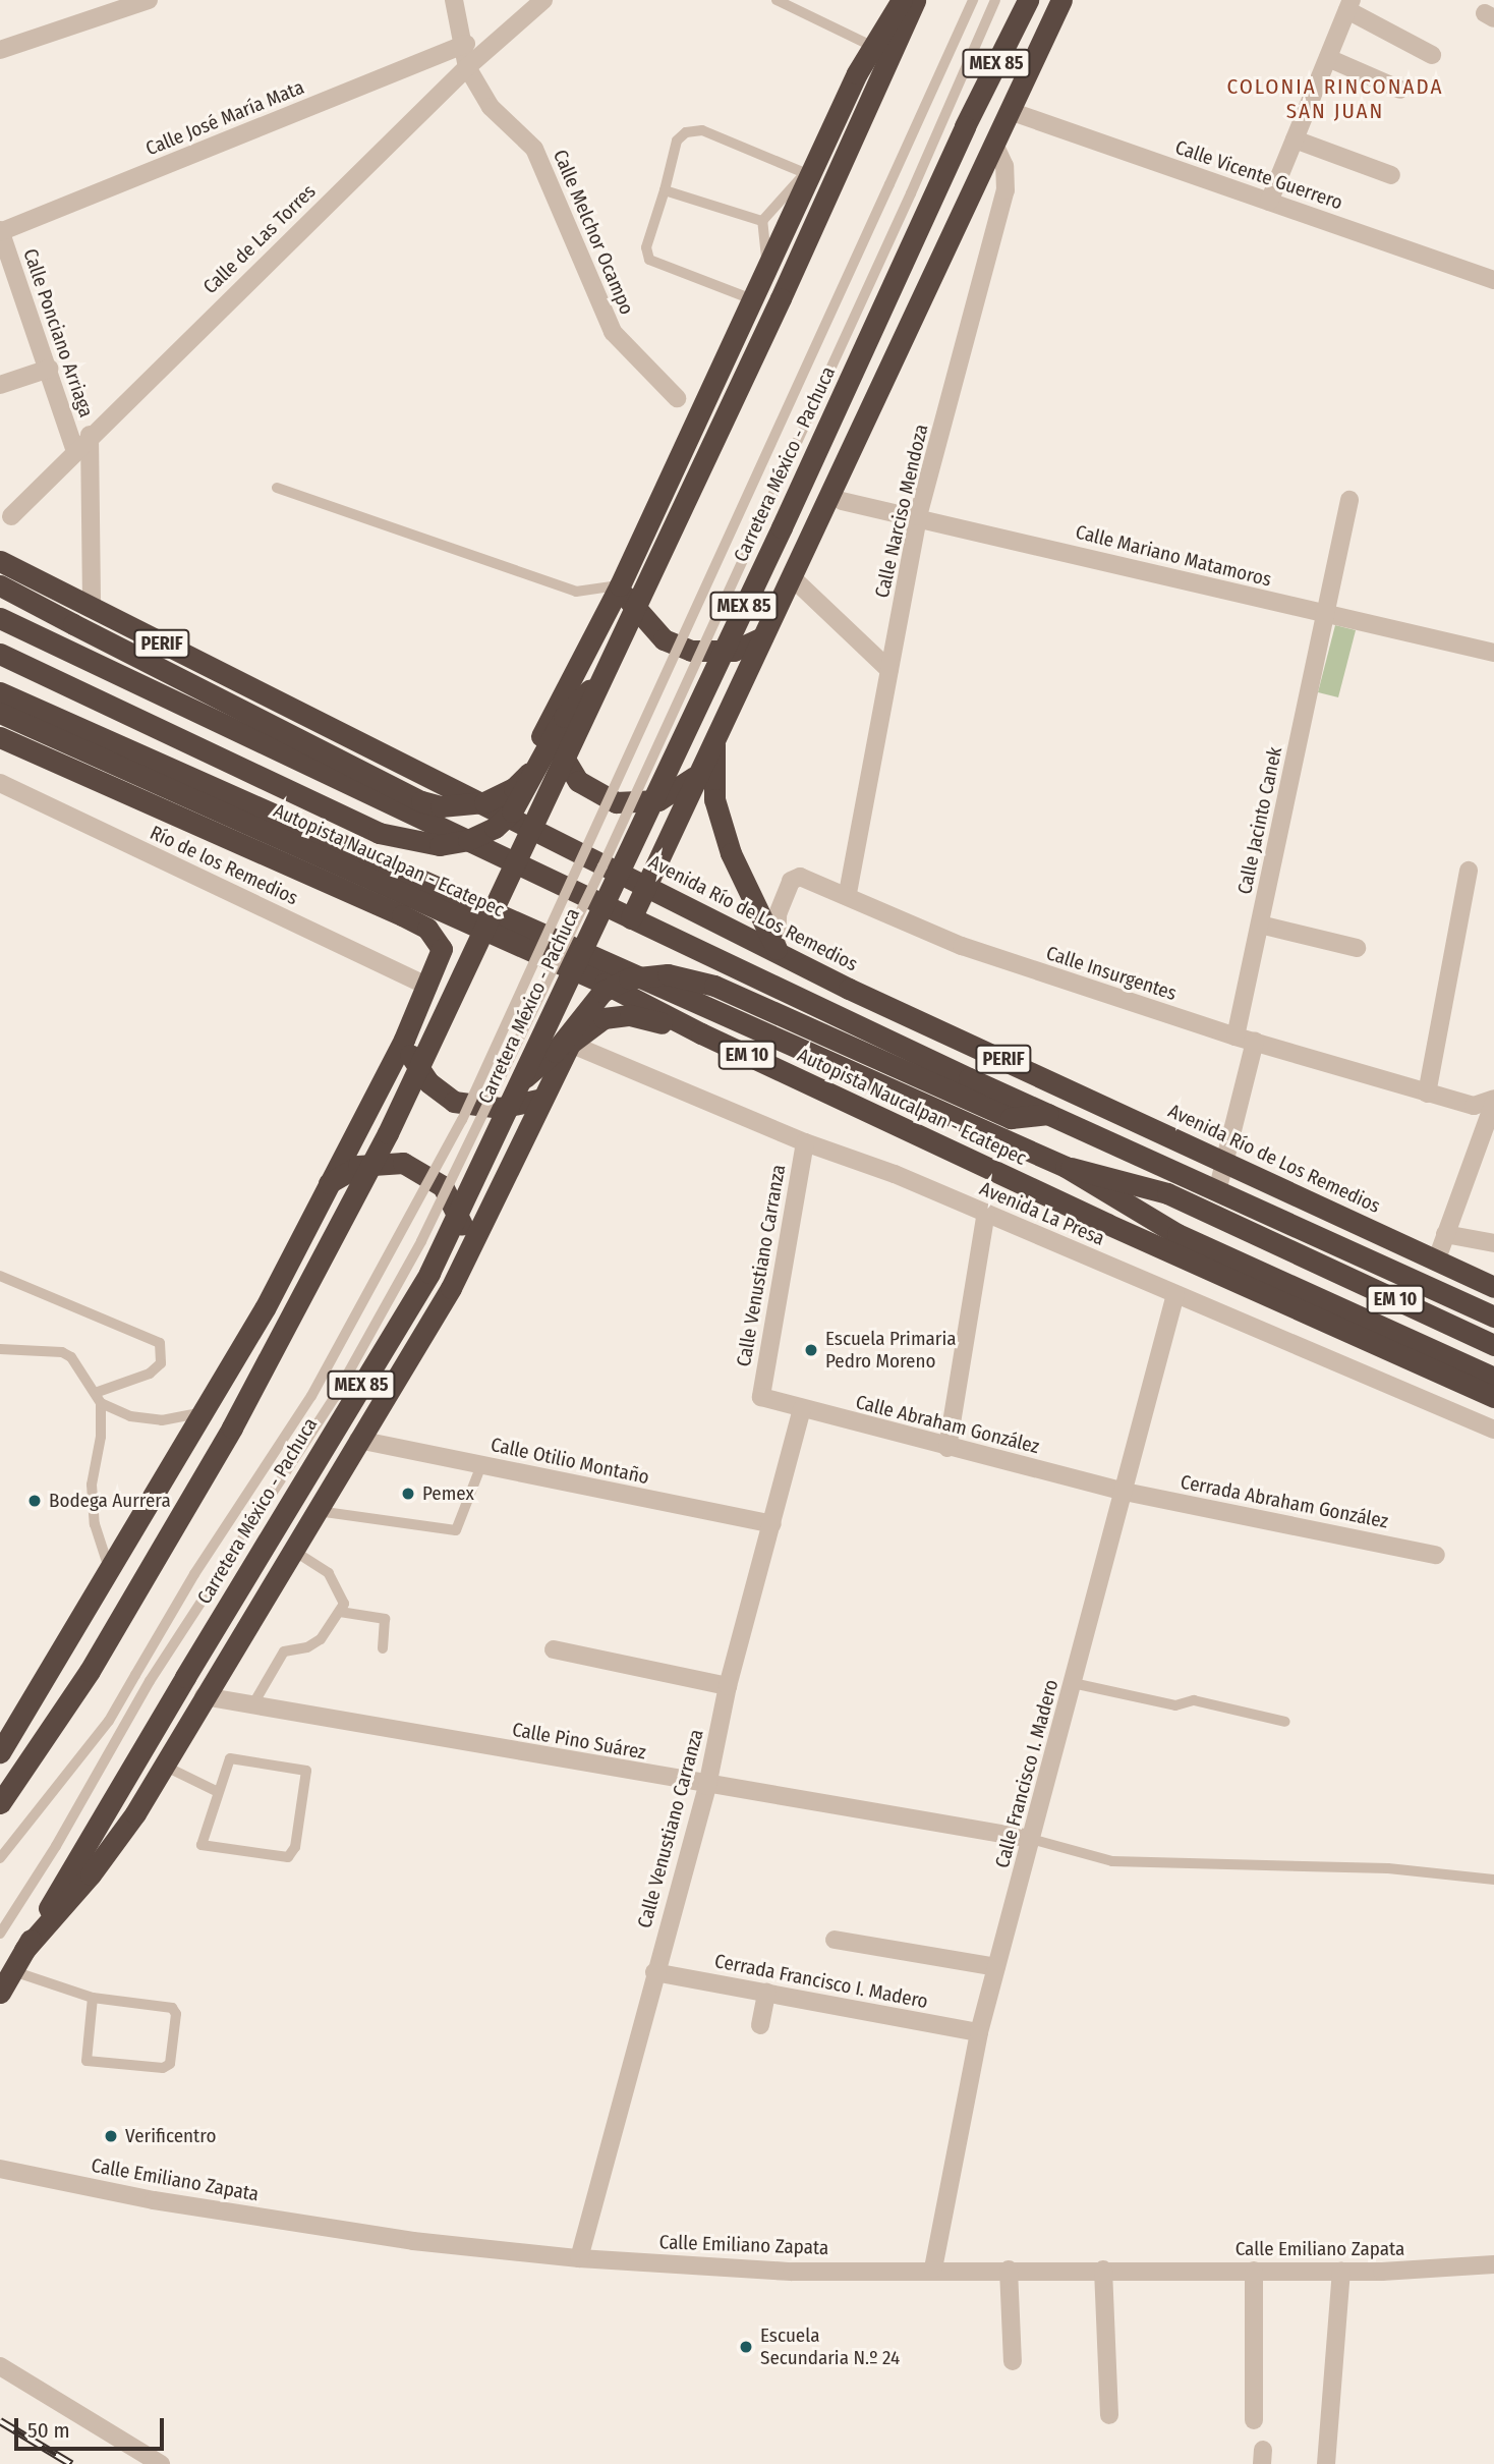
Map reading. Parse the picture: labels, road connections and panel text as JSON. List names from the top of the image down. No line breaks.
{"streets":{"highway":["MEX 85","Carretera México - Pachuca","PERIF","Autopista Naucalpan - Ecatepec","Avenida Río de Los Remedios","EM 10"],"street":["Calle José María Mata","Calle Vicente Guerrero","Calle Melchor Ocampo","Calle de Las Torres","Calle Ponciano Arriaga","Calle Narciso Mendoza","Calle Mariano Matamoros","Calle Jacinto Canek","Río de los Remedios","Calle Insurgentes","Avenida La Presa","Calle Venustiano Carranza","Calle Abraham González","Calle Otilio Montaño","Cerrada Abraham González","Calle Pino Suárez","Calle Francisco I. Madero","Cerrada Francisco I. Madero","Calle Emiliano Zapata"]},"crossings":[["Calle José María Mata","Calle Melchor Ocampo"],["Calle José María Mata","Calle Ponciano Arriaga"],["Calle Melchor Ocampo","Calle de Las Torres"],["Calle de Las Torres","Calle Ponciano Arriaga"],["Calle Narciso Mendoza","Calle Mariano Matamoros"],["Calle Narciso Mendoza","Calle Insurgentes"],["Calle Mariano Matamoros","Calle Jacinto Canek"],["Calle Jacinto Canek","Calle Insurgentes"],["Avenida Río de Los Remedios","Calle Insurgentes"],["Avenida La Presa","Calle Venustiano Carranza"],["Avenida La Presa","Calle Francisco I. Madero"],["Calle Venustiano Carranza","Calle Abraham González"],["Calle Venustiano Carranza","Calle Otilio Montaño"],["Calle Venustiano Carranza","Calle Pino Suárez"],["Calle Venustiano Carranza","Cerrada Francisco I. Madero"],["Calle Venustiano Carranza","Calle Emiliano Zapata"],["Calle Abraham González","Cerrada Abraham González"],["Calle Abraham González","Calle Francisco I. Madero"],["Cerrada Abraham González","Calle Francisco I. Madero"],["Calle Pino Suárez","Calle Francisco I. Madero"],["Calle Francisco I. Madero","Cerrada Francisco I. Madero"],["Calle Francisco I. Madero","Calle Emiliano Zapata"]],"districts":["COLONIA RINCONADA SAN JUAN"],"places":["Escuela Primaria Pedro Moreno","Pemex","Bodega Aurrera","Verificentro","Escuela Secundaria N.º 24"],"scale_bar":"50 m"}
